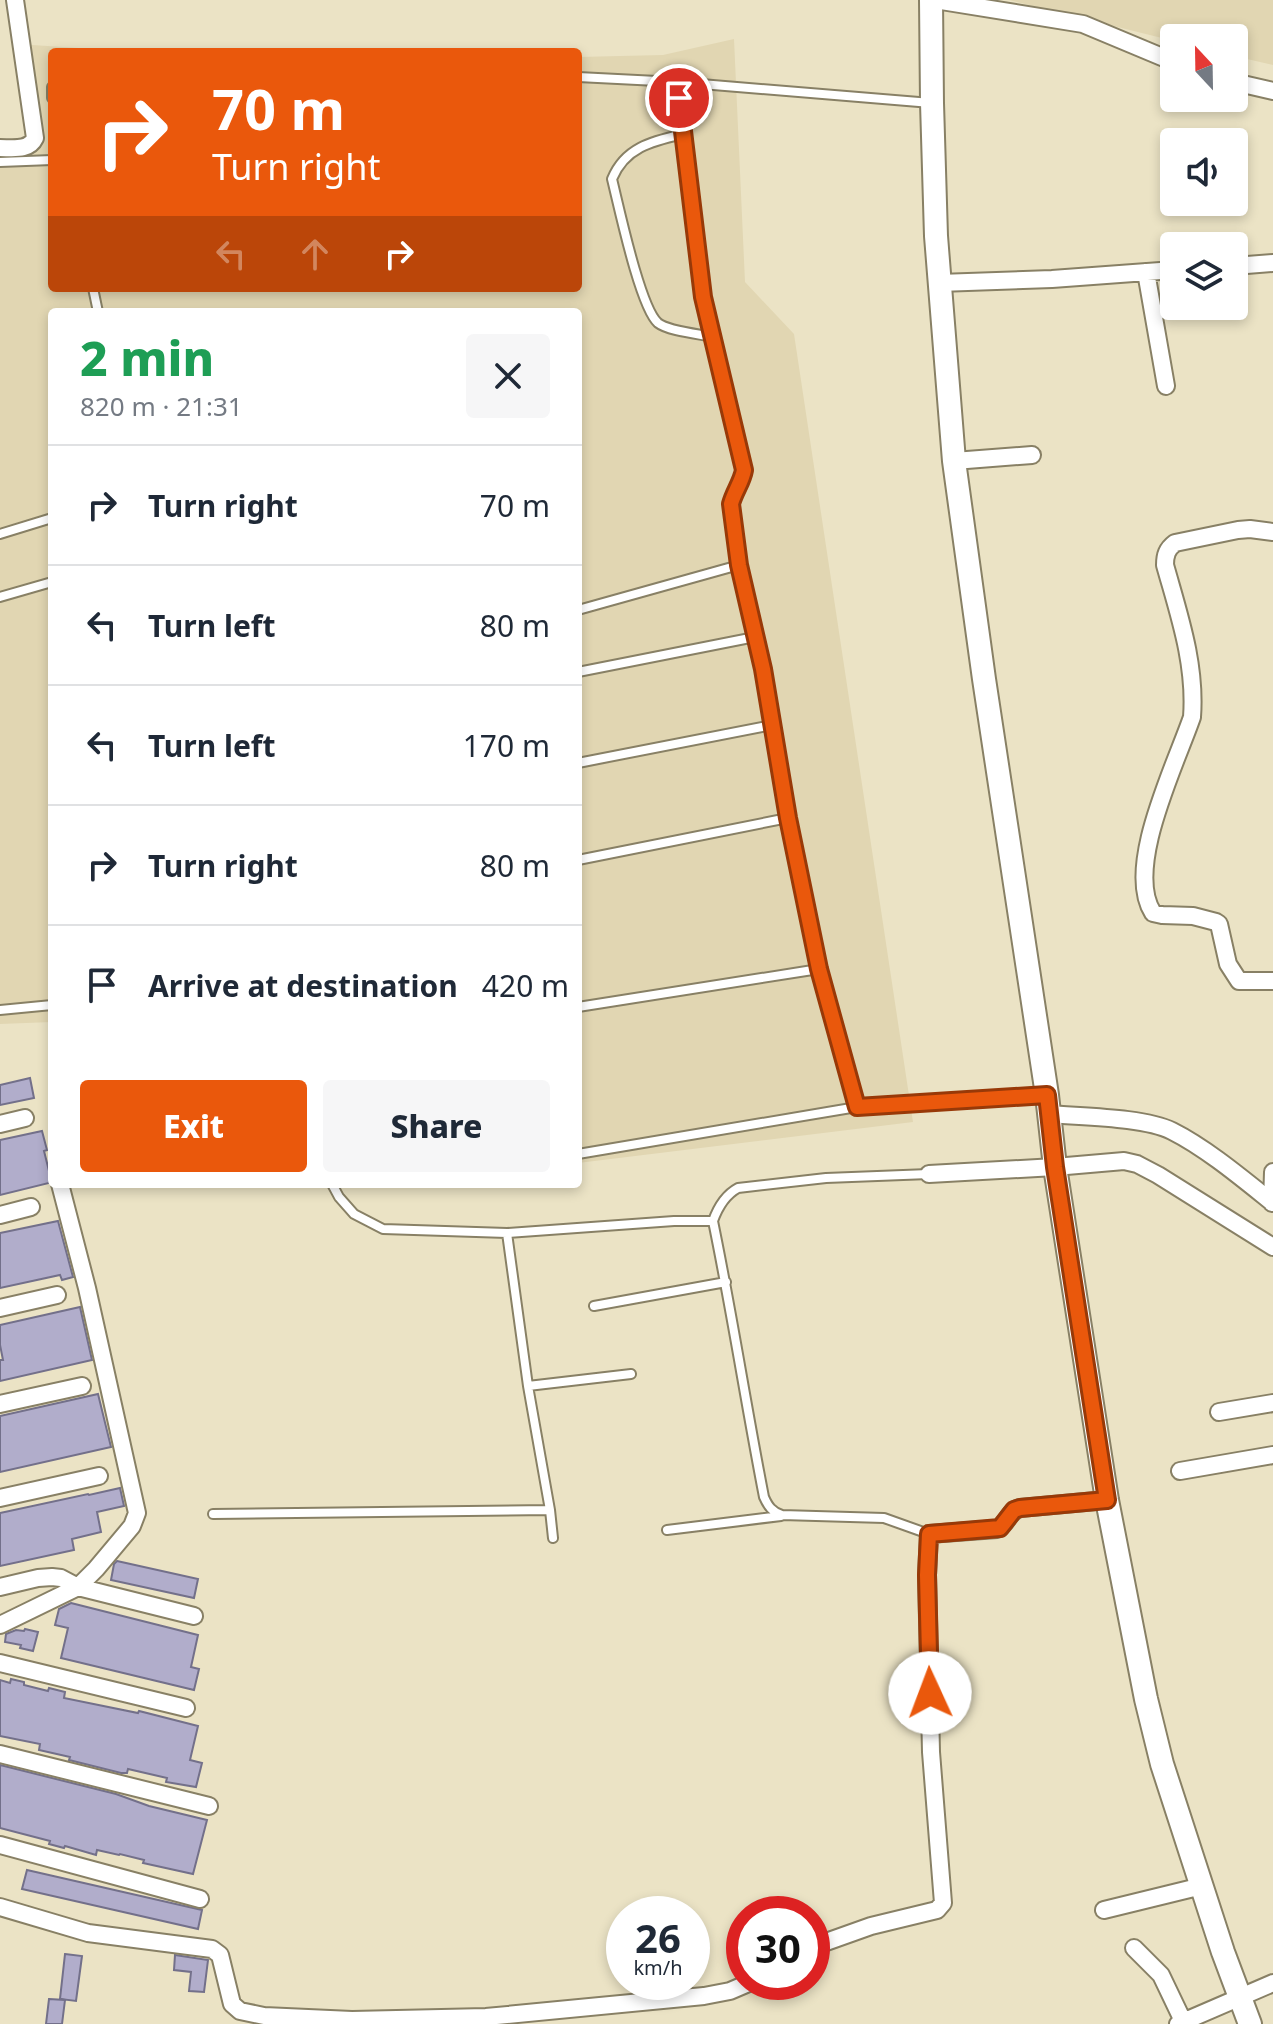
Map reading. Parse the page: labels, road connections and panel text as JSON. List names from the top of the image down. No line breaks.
{"north":"top","page":{"turn":["70 m","Turn right"],"heading":["2 min","820 m · 21:31"],"list":[{"name":"Turn right","value":"70 m"},{"name":"Turn left","value":"80 m"},{"name":"Turn left","value":"170 m"},{"name":"Turn right","value":"80 m"},{"name":"Arrive at destination","value":"420 m"}],"buttons":["Exit","Share"],"speed":"26 km/h","limit":"30"}}
